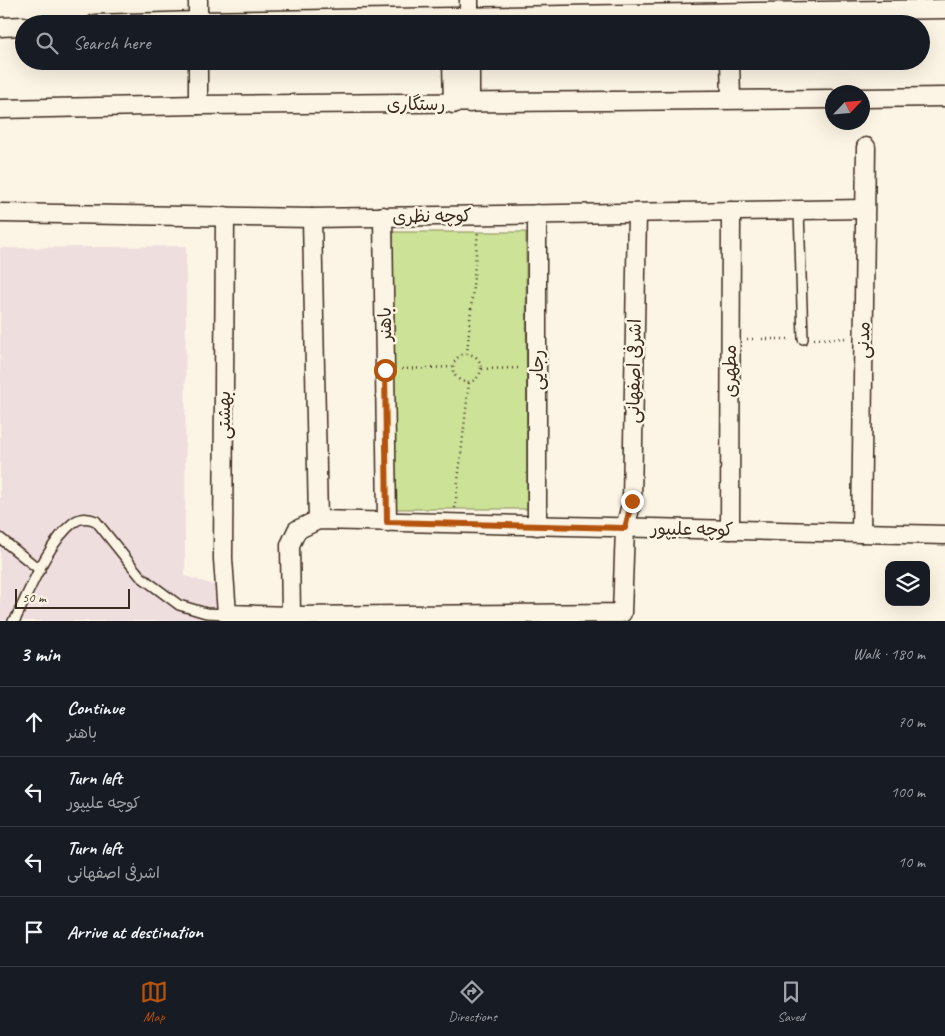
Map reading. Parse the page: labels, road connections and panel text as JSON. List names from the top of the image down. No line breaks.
{"streets":{"street":["رستگاری","کوچه نظری","باهنر","مدنی","رجایی","اشرفی اصفهانی","مطهری","بهشتی","کوچه علیپور"]},"crossings":[["کوچه نظری","باهنر"],["کوچه نظری","مدنی"],["کوچه نظری","رجایی"],["کوچه نظری","اشرفی اصفهانی"],["کوچه نظری","مطهری"],["کوچه نظری","بهشتی"],["باهنر","کوچه علیپور"],["مدنی","کوچه علیپور"],["رجایی","کوچه علیپور"],["اشرفی اصفهانی","کوچه علیپور"],["مطهری","کوچه علیپور"]],"scale_bar":"50 m","north":"top right","page":{"search":"Search here","scale":"50 m","heading":["3 min","Walk · 180 m"],"list":[["Continue","باهنر","70 m"],["Turn left","کوچه علیپور","100 m"],["Turn left","اشرفی اصفهانی","10 m"],"Arrive at destination"],"nav":["Map","Directions","Saved"]}}
